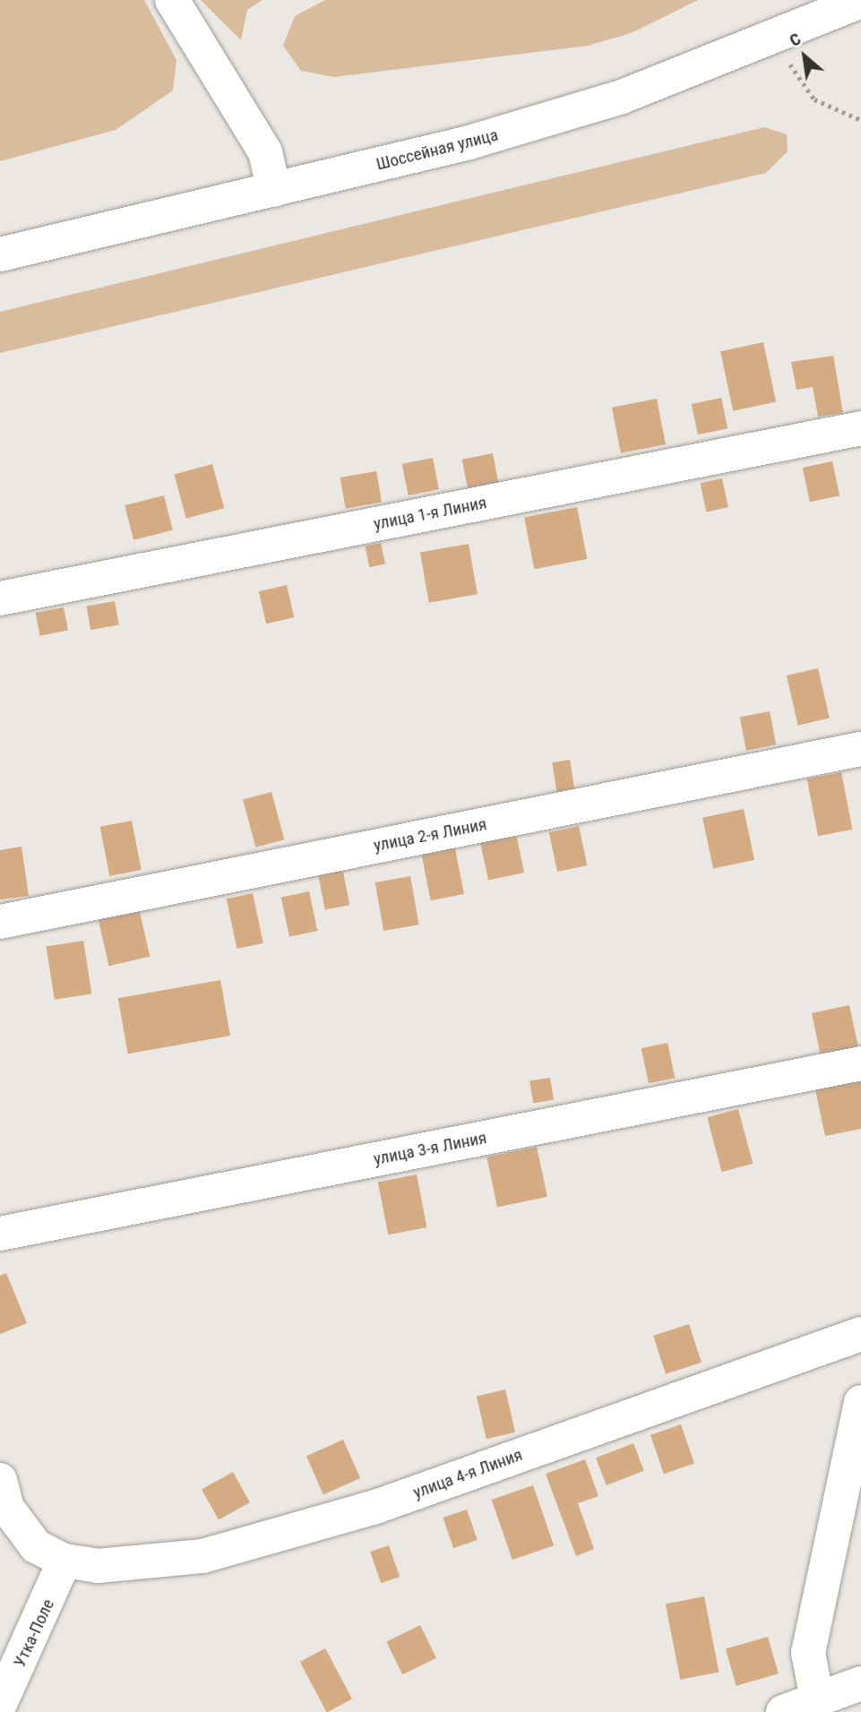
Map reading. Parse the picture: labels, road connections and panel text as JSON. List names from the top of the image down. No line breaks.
{"streets":{"street":["Шоссейная улица","улица 1-я Линия","улица 2-я Линия","улица 3-я Линия","улица 4-я Линия","Утка-Поле"]},"crossings":[["улица 4-я Линия","Утка-Поле"]],"north":"top left"}
